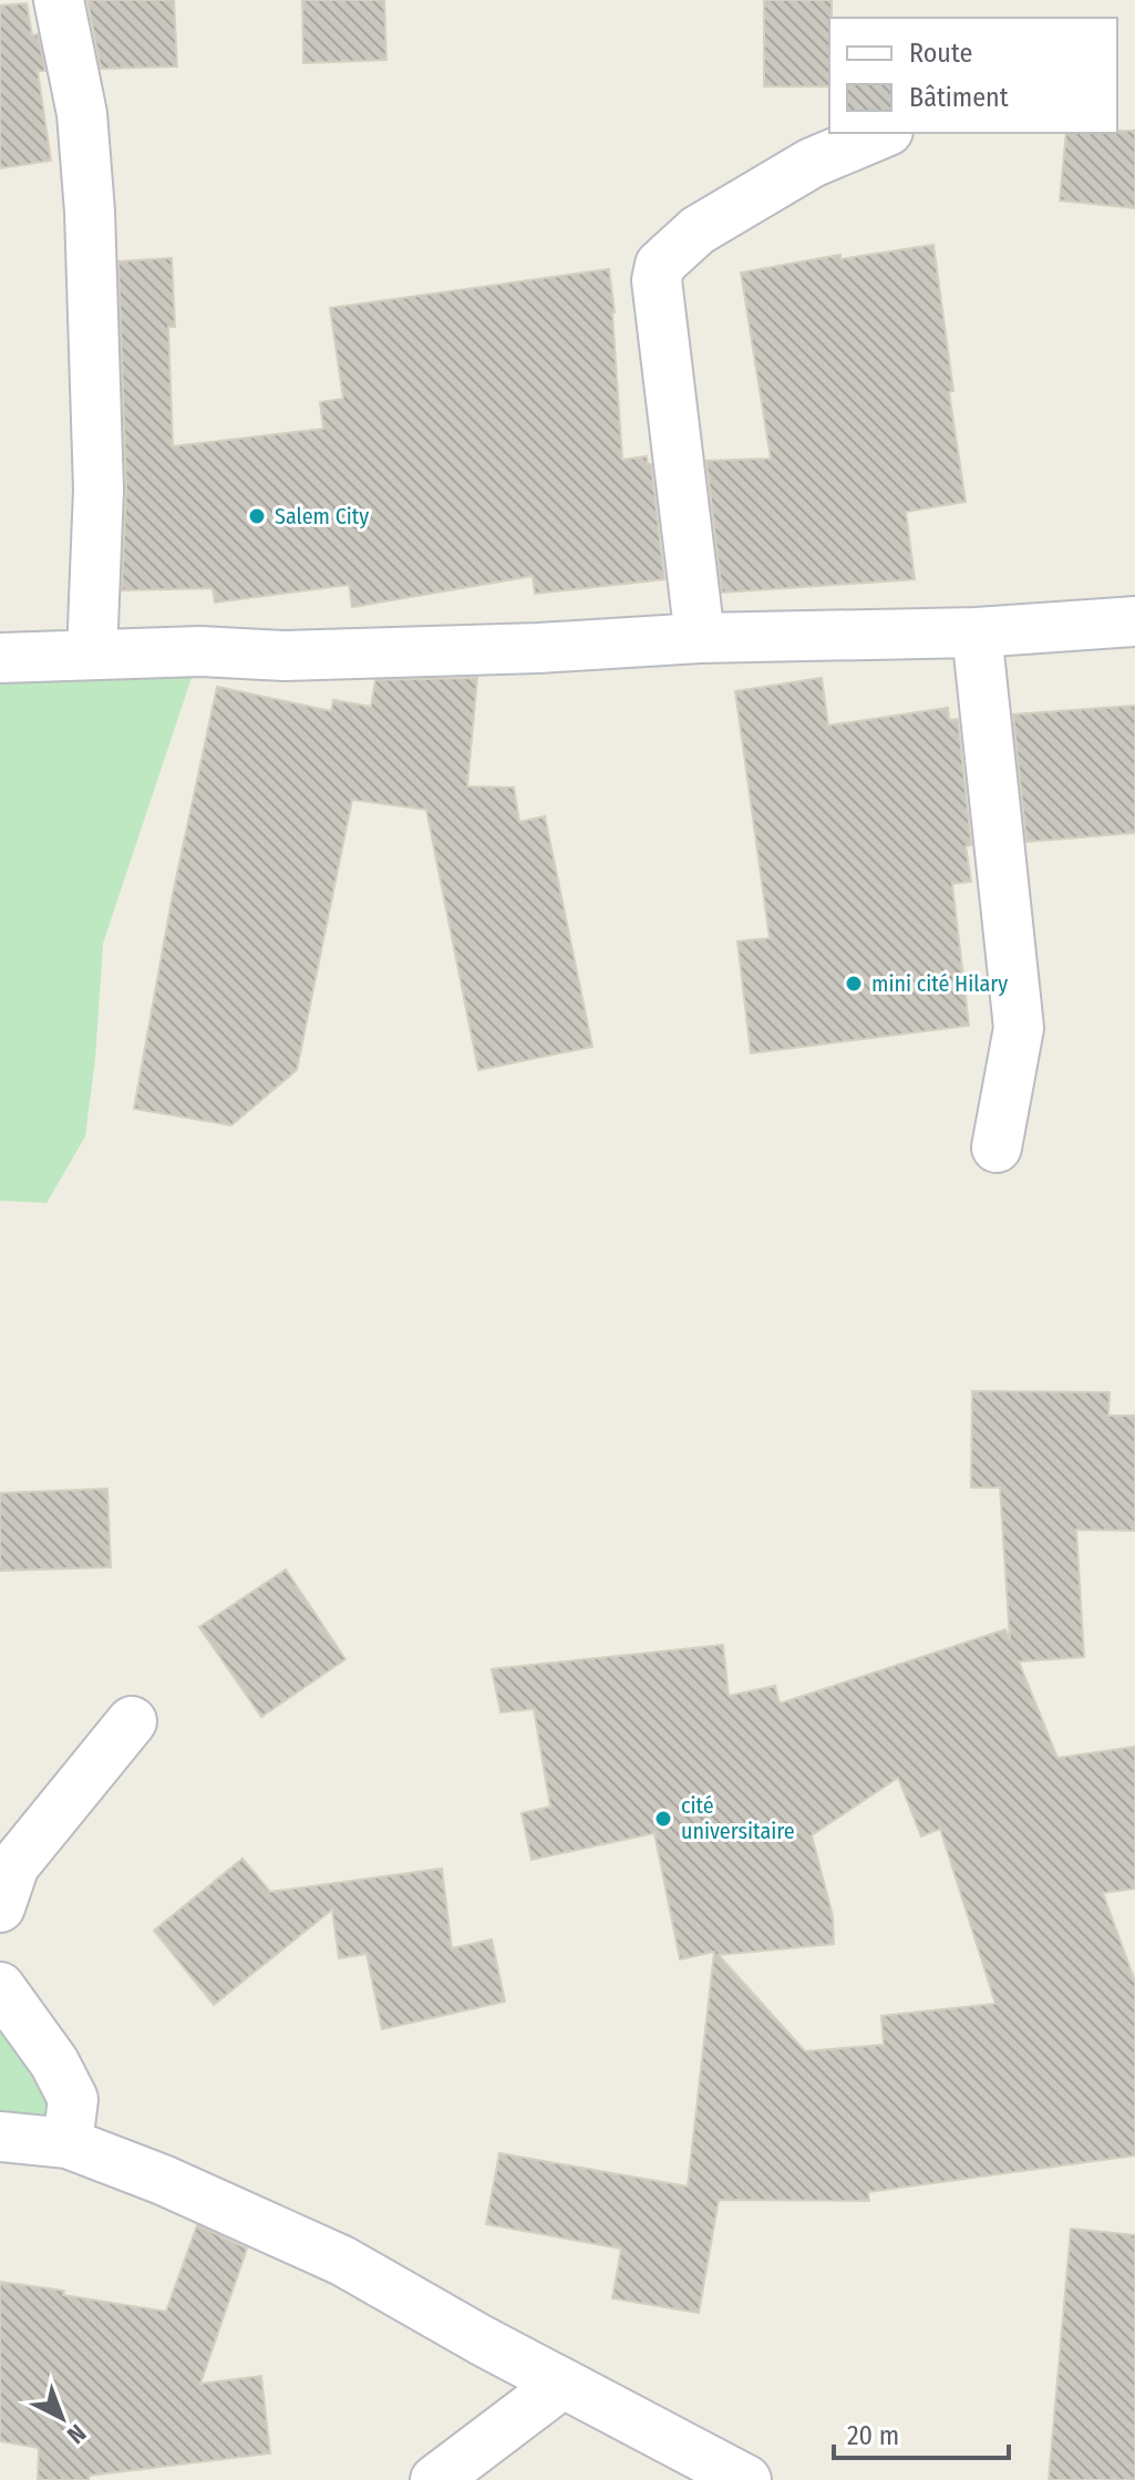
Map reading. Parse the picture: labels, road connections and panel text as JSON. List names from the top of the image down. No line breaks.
{"places":["Salem City","mini cité Hilary","cité universitaire"],"legend":["Route","Bâtiment"],"scale_bar":"20 m","north":"bottom right"}
